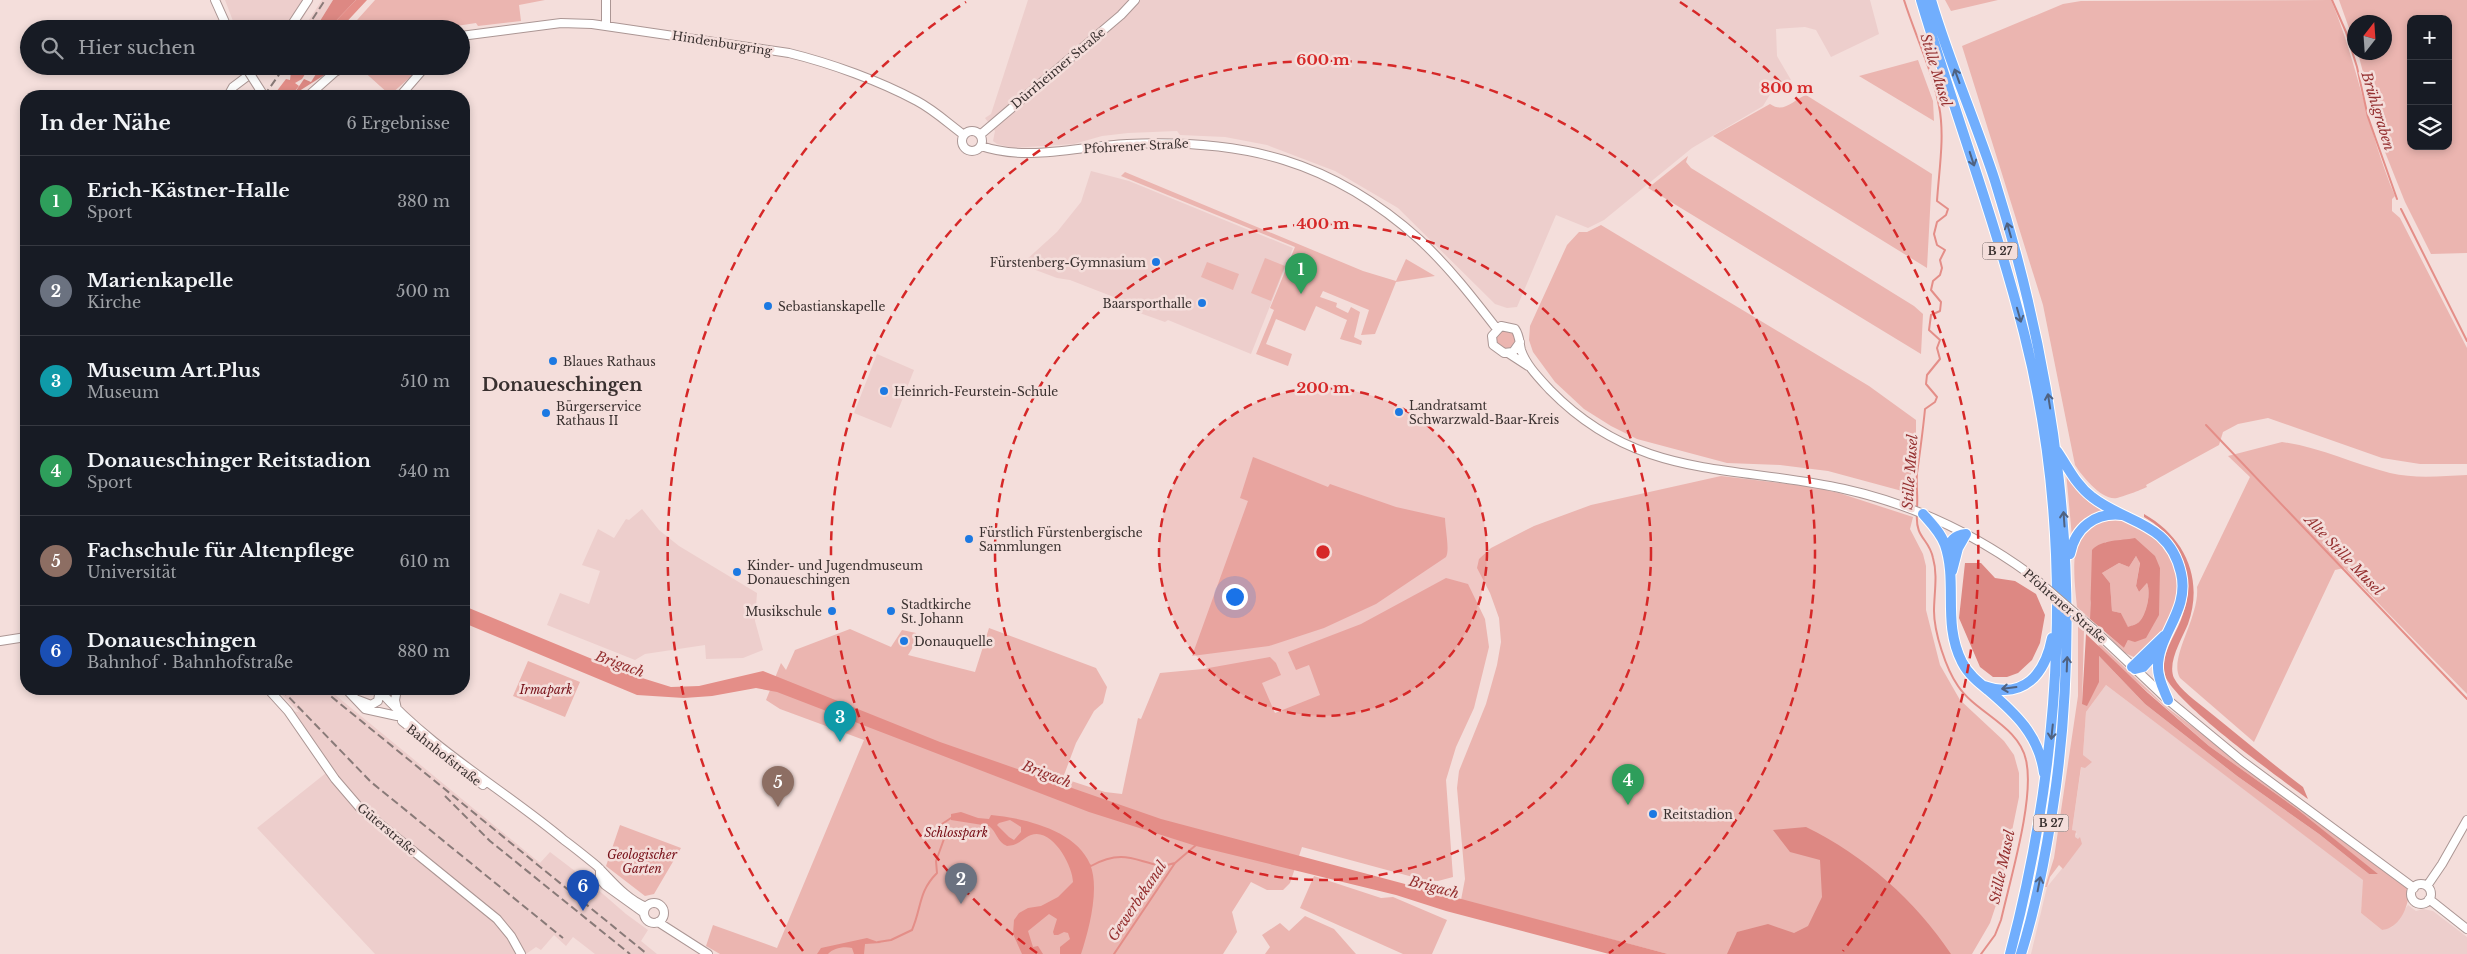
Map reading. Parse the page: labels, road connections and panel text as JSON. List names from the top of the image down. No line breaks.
{"streets":{"highway":["B 27"],"main road":["Hindenburgring","Dürrheimer Straße","Pfohrener Straße","Bahnhofstraße","Güterstraße"]},"crossings":[["Hindenburgring","Dürrheimer Straße"],["Hindenburgring","Pfohrener Straße"],["Dürrheimer Straße","Pfohrener Straße"]],"districts":["Donaueschingen"],"water":["Stille Musel","Brühlgraben","Alte Stille Musel","Brigach","Gewerbekanal"],"parks":["Irmapark","Schlosspark","Geologischer Garten"],"places":["Fürstenberg-Gymnasium","Baarsporthalle","Sebastianskapelle","Blaues Rathaus","Heinrich-Feurstein-Schule","Landratsamt Schwarzwald-Baar-Kreis","Bürgerservice Rathaus II","Fürstlich Fürstenbergische Sammlungen","Kinder- und Jugendmuseum Donaueschingen","Musikschule","Stadtkirche St. Johann","Donauquelle","Reitstadion"],"north":"top","page":{"map_buttons":["+","−"],"search":"Hier suchen","heading":["In der Nähe","6 Ergebnisse"],"list":[{"mark":"1","name":"Erich-Kästner-Halle","note":"Sport","value":"380 m"},{"mark":"2","name":"Marienkapelle","note":"Kirche","value":"500 m"},{"mark":"3","name":"Museum Art.Plus","note":"Museum","value":"510 m"},{"mark":"4","name":"Donaueschinger Reitstadion","note":"Sport","value":"540 m"},{"mark":"5","name":"Fachschule für Altenpflege","note":"Universität","value":"610 m"},{"mark":"6","name":"Donaueschingen","note":"Bahnhof · Bahnhofstraße","value":"880 m"}],"pins":["1","3","4","5","2","6"]},"rings":["600 m","800 m","400 m","200 m"]}
